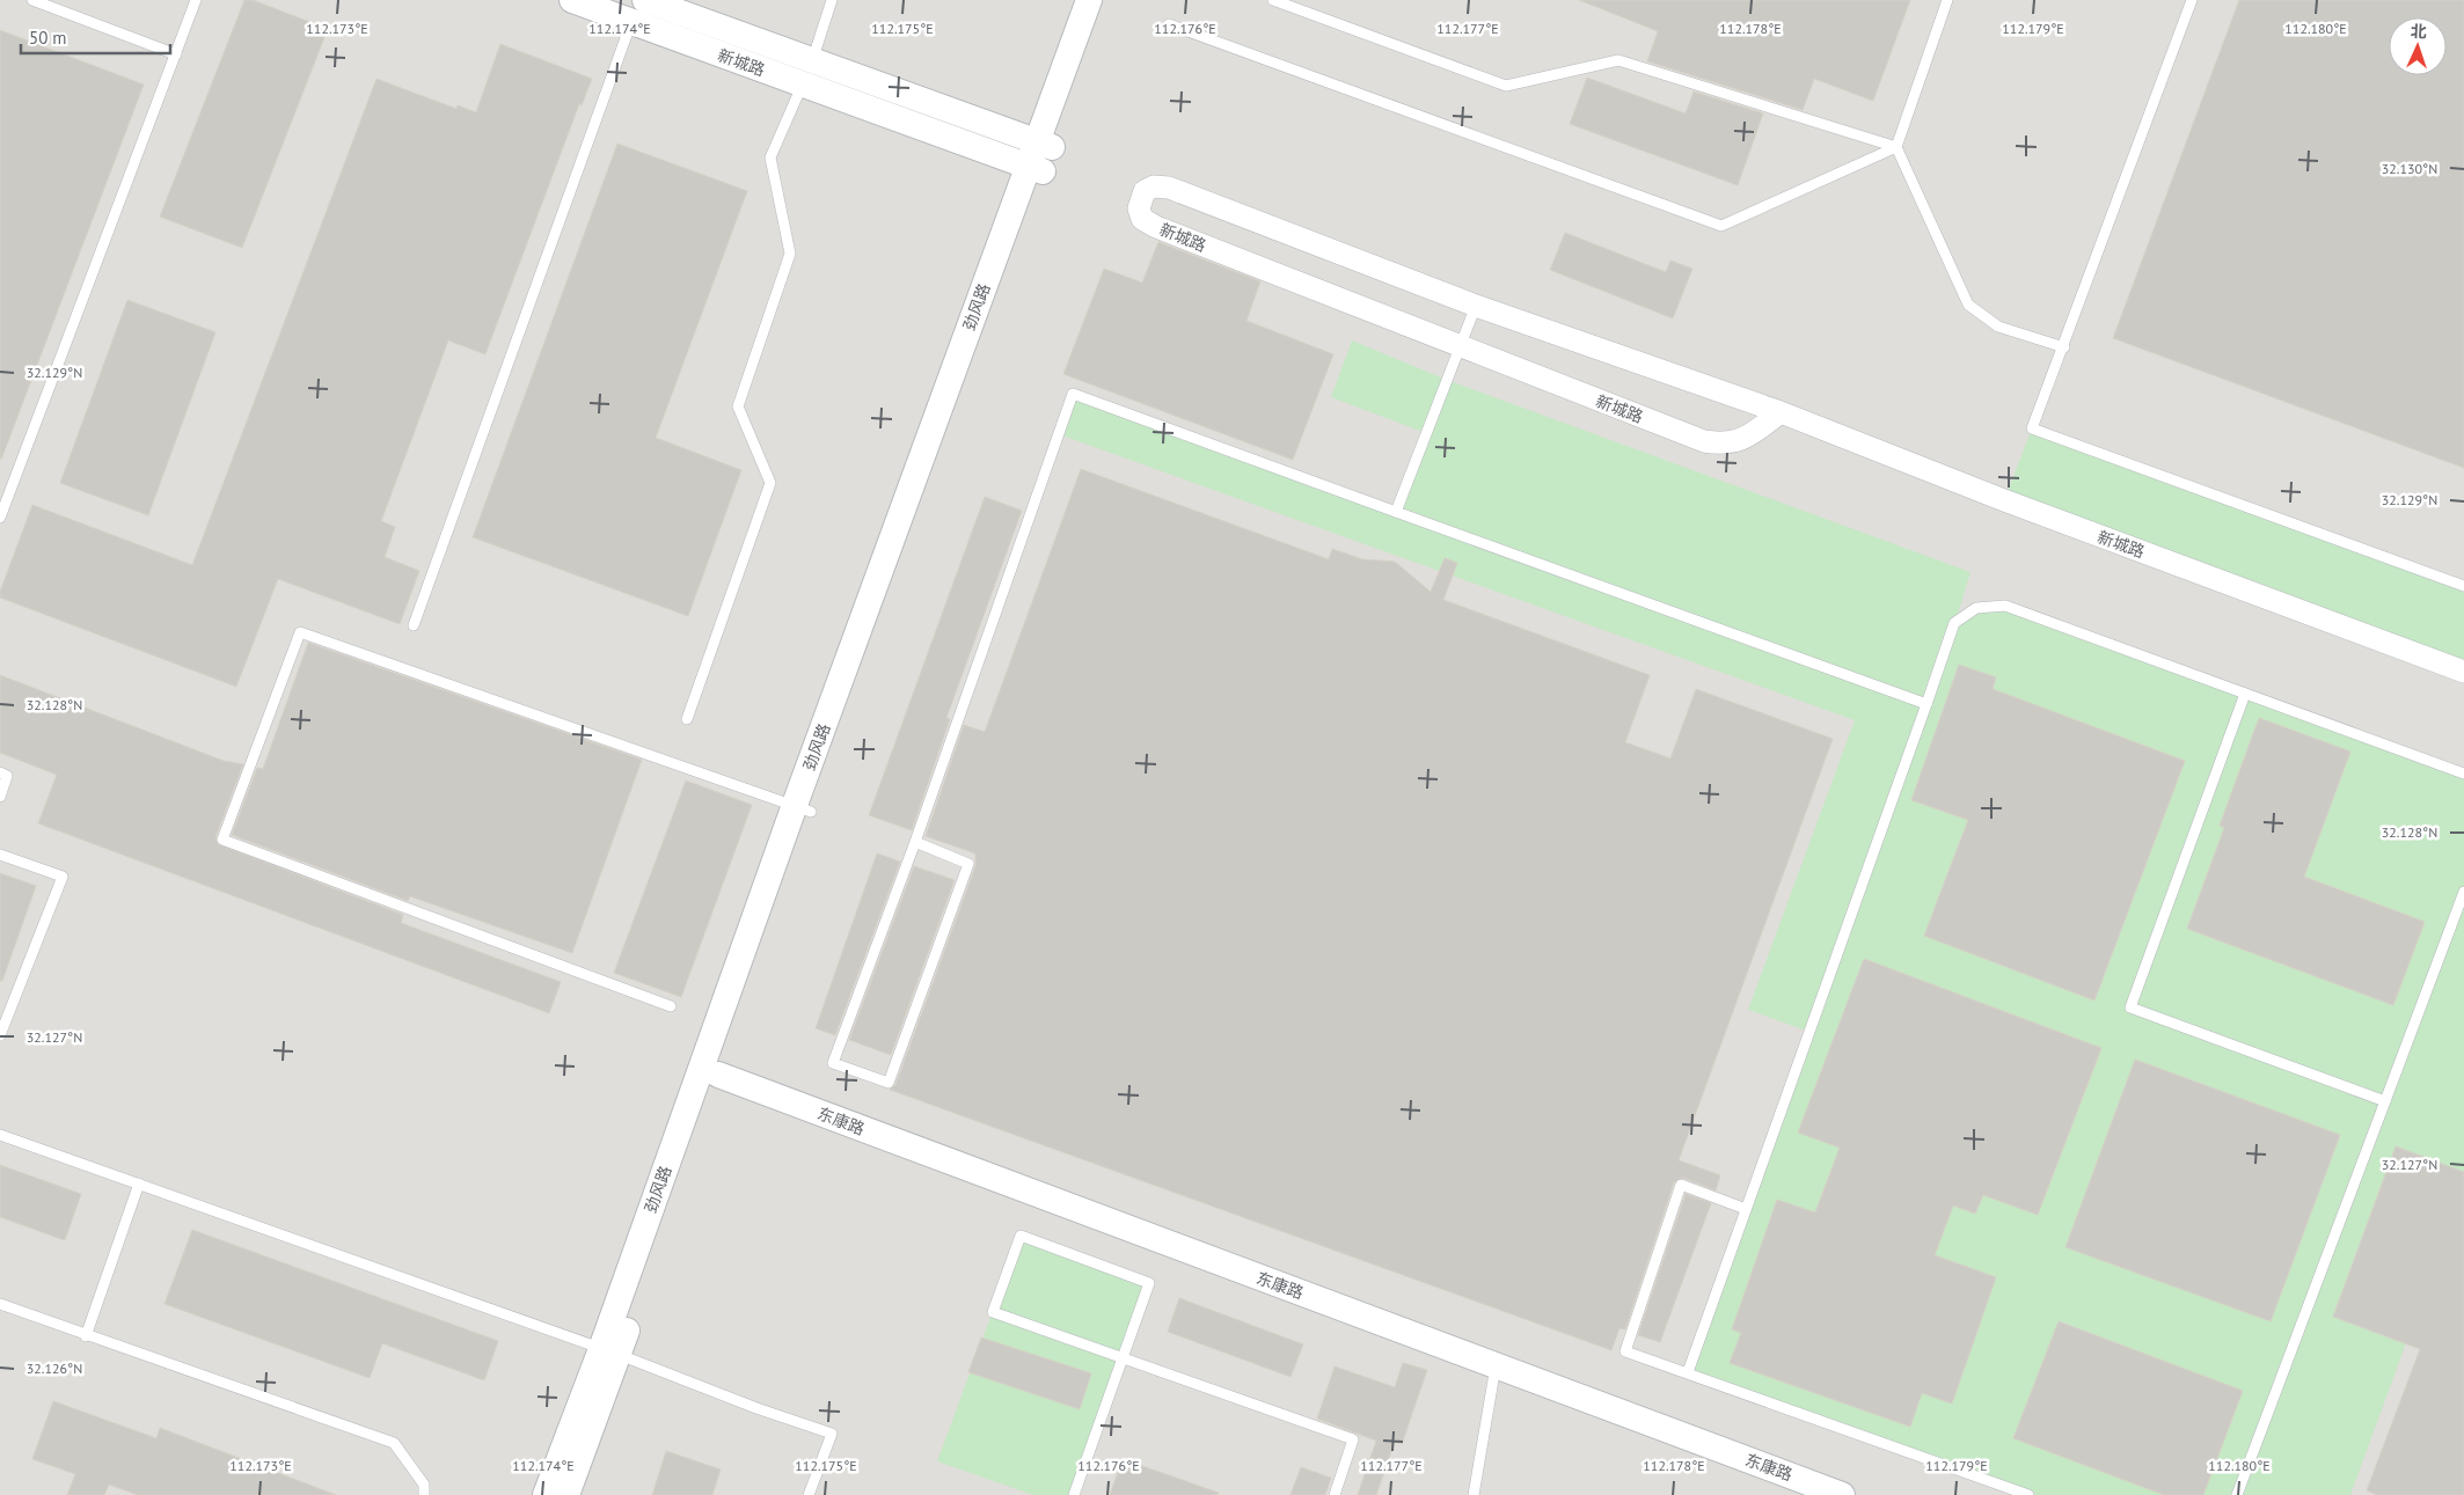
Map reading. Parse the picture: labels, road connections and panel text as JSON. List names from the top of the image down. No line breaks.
{"streets":{"street":["新城路","劲风路","东康路"]},"crossings":[["新城路","劲风路"],["劲风路","东康路"]],"scale_bar":"50 m","north":"top","coordinates":["112.173°E","112.174°E","112.175°E","112.176°E","112.177°E","112.178°E","112.179°E","112.180°E","32.130°N","32.129°N","32.128°N","32.127°N","32.126°N"]}
